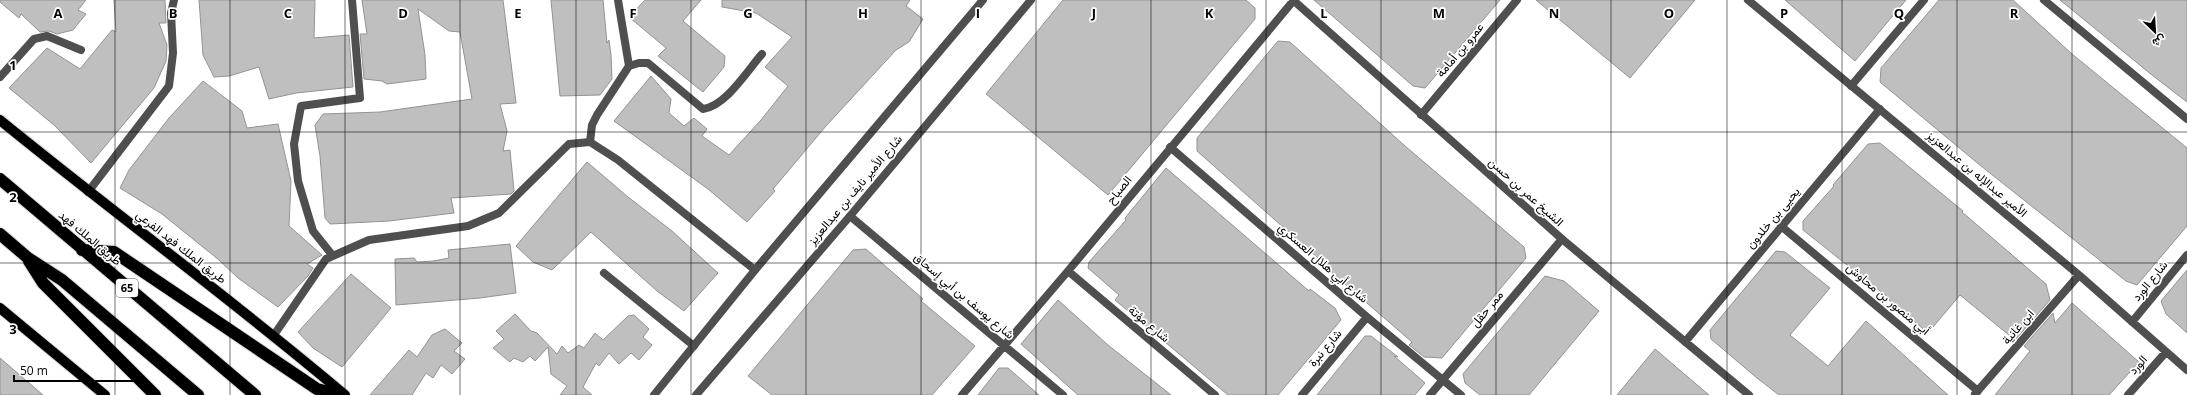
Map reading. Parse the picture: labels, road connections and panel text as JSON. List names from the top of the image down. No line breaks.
{"streets":{"highway":["طريق الملك فهد","65"],"main road":["طريق الملك فهد الفرعي"],"street":["عمرو بن أمامة","الأمير عبدالإله بن عبدالعزيز","شارع الأمير نايف بن عبدالعزيز","الصباح","الشيخ عمر بن حسن","يحيى بن خلدون","شارع أبي هلال العسكري","شارع الورد","شارع يوسف بن أبي إسحاق","أبي منصور بن محاوش","ممر حقل","شارع مؤتة","ابن غانية","شارع نبرة","الورد"]},"crossings":[["عمرو بن أمامة","الشيخ عمر بن حسن"],["الأمير عبدالإله بن عبدالعزيز","يحيى بن خلدون"],["الأمير عبدالإله بن عبدالعزيز","شارع الورد"],["الأمير عبدالإله بن عبدالعزيز","ابن غانية"],["الأمير عبدالإله بن عبدالعزيز","الورد"],["شارع الأمير نايف بن عبدالعزيز","شارع يوسف بن أبي إسحاق"],["الصباح","الشيخ عمر بن حسن"],["الصباح","شارع أبي هلال العسكري"],["الصباح","شارع يوسف بن أبي إسحاق"],["الصباح","شارع مؤتة"],["الشيخ عمر بن حسن","يحيى بن خلدون"],["الشيخ عمر بن حسن","ممر حقل"],["يحيى بن خلدون","أبي منصور بن محاوش"],["شارع أبي هلال العسكري","ممر حقل"],["شارع أبي هلال العسكري","شارع نبرة"],["أبي منصور بن محاوش","ابن غانية"]],"scale_bar":"50 m","north":"bottom right","grid":{"columns":["A","B","C","D","E","F","G","H","I","J","K","L","M","N","O","P","Q","R"],"rows":["1","2","3"]}}
